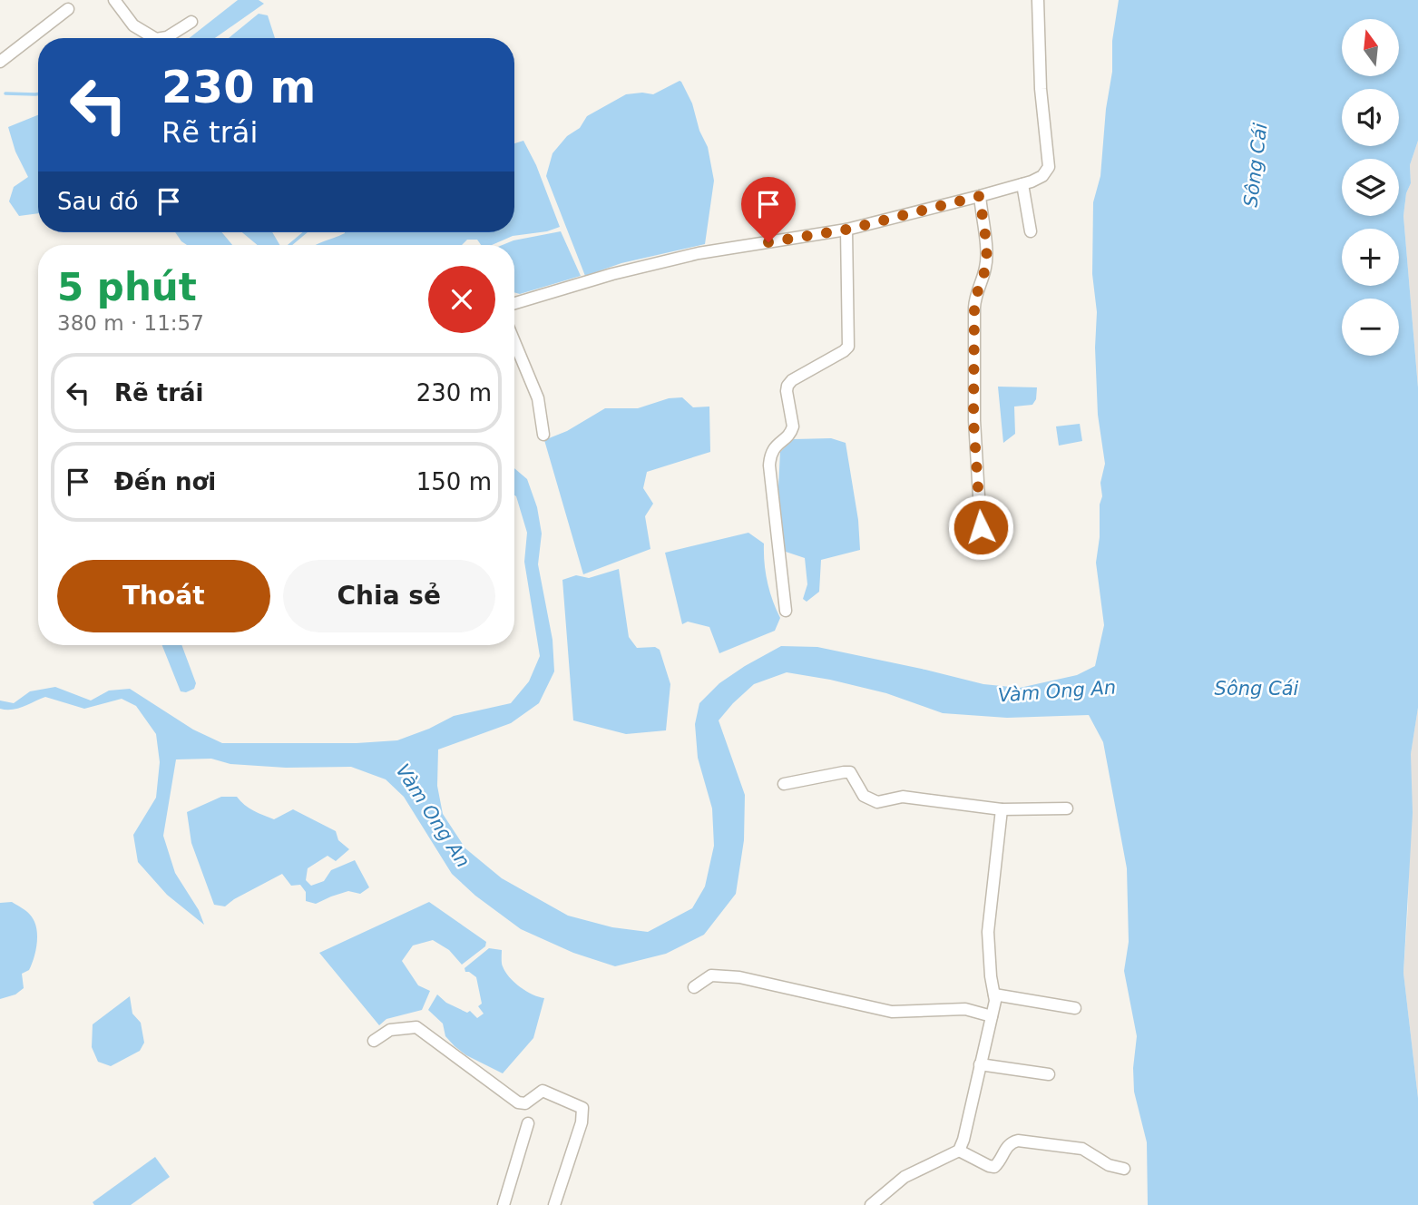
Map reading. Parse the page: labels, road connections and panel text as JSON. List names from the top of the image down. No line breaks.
{"water":["Sông Cái","Vàm Ong An"],"north":"top","page":{"map_buttons":["+","−"],"turn":["230 m","Rẽ trái"],"then":"Sau đó","heading":["5 phút","380 m · 11:57"],"list":[{"name":"Rẽ trái","value":"230 m"},{"name":"Đến nơi","value":"150 m"}],"buttons":["Thoát","Chia sẻ"]}}
